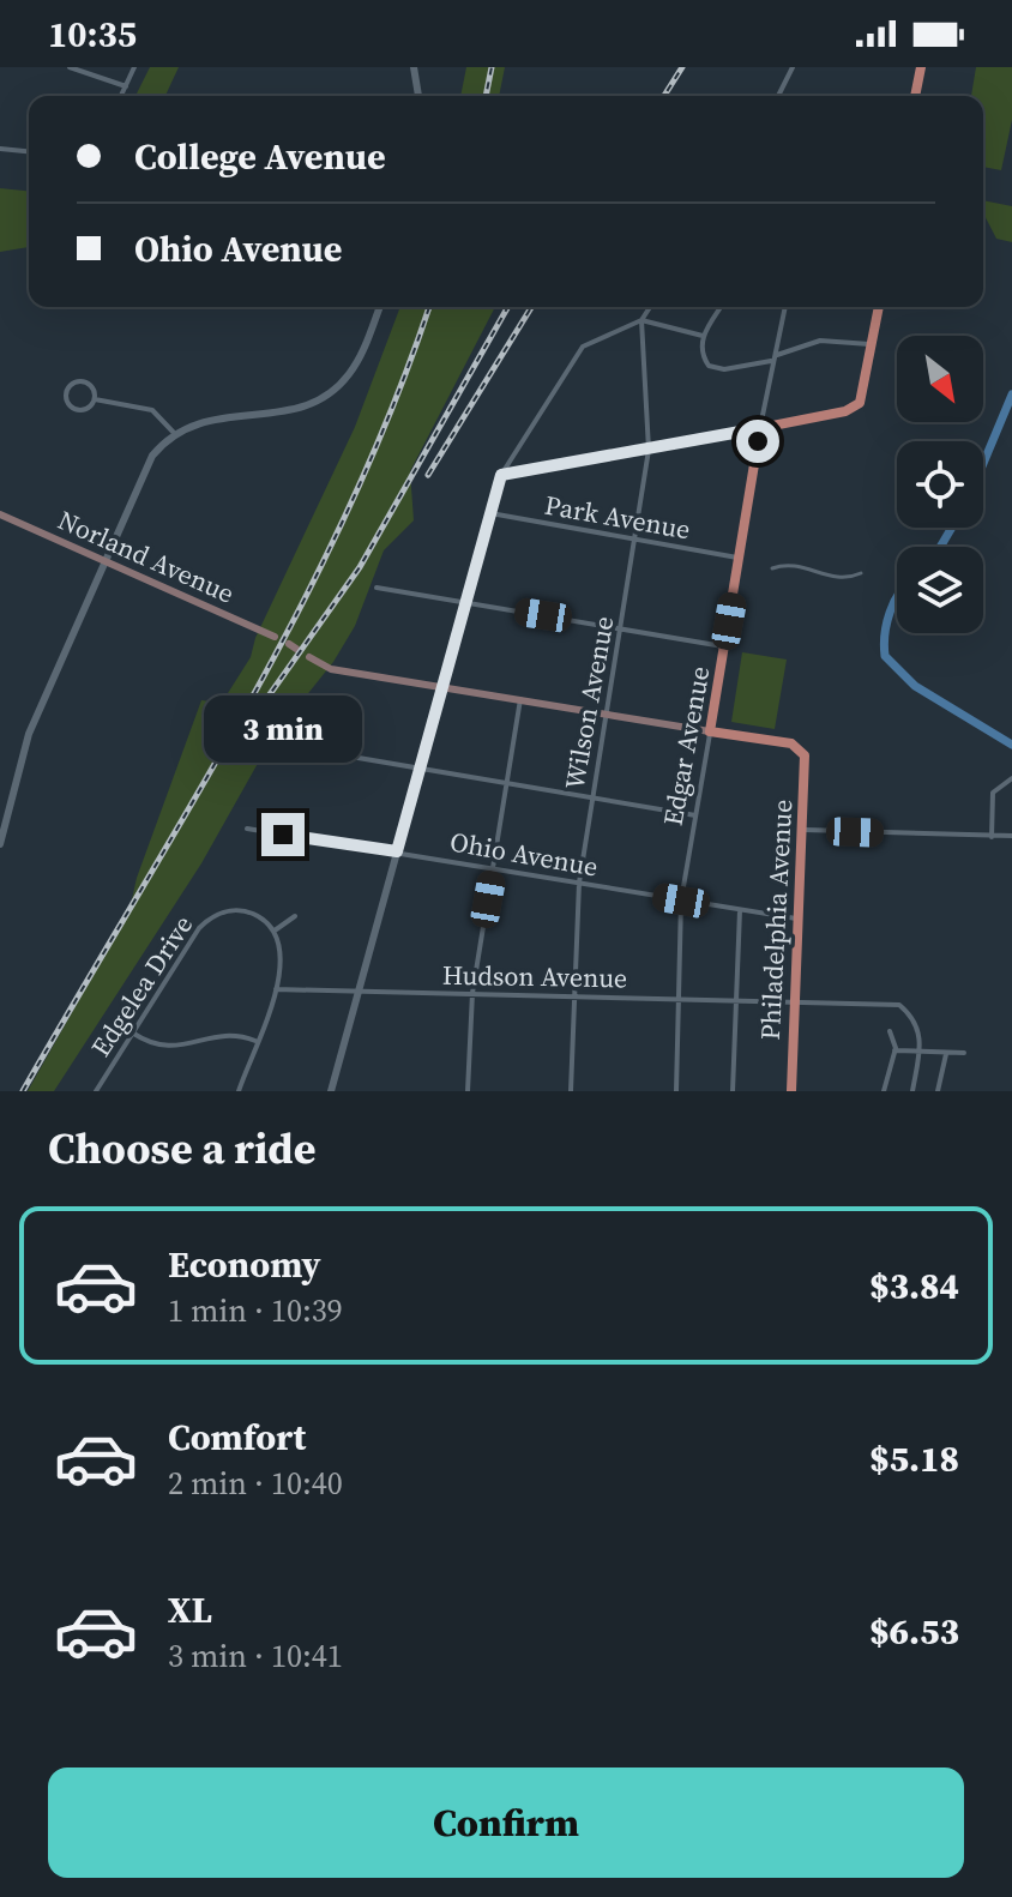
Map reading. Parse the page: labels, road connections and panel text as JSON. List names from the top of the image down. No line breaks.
{"streets":{"main road":["Norland Avenue","Edgar Avenue","Philadelphia Avenue"],"street":["Park Avenue","Wilson Avenue","Ohio Avenue","Hudson Avenue","Edgelea Drive"]},"crossings":[["Park Avenue","Wilson Avenue"],["Park Avenue","Edgar Avenue"],["Wilson Avenue","Ohio Avenue"],["Wilson Avenue","Hudson Avenue"],["Edgar Avenue","Ohio Avenue"],["Edgar Avenue","Philadelphia Avenue"],["Edgar Avenue","Hudson Avenue"],["Ohio Avenue","Philadelphia Avenue"],["Philadelphia Avenue","Hudson Avenue"]],"north":"bottom right","page":{"status":"10:35","banner":["College Avenue","Ohio Avenue"],"bubble":"3 min","heading":"Choose a ride","list":[{"name":"Economy","note":"1 min · 10:39","value":"$3.84"},{"name":"Comfort","note":"2 min · 10:40","value":"$5.18"},{"name":"XL","note":"3 min · 10:41","value":"$6.53"}],"buttons":"Confirm"}}
